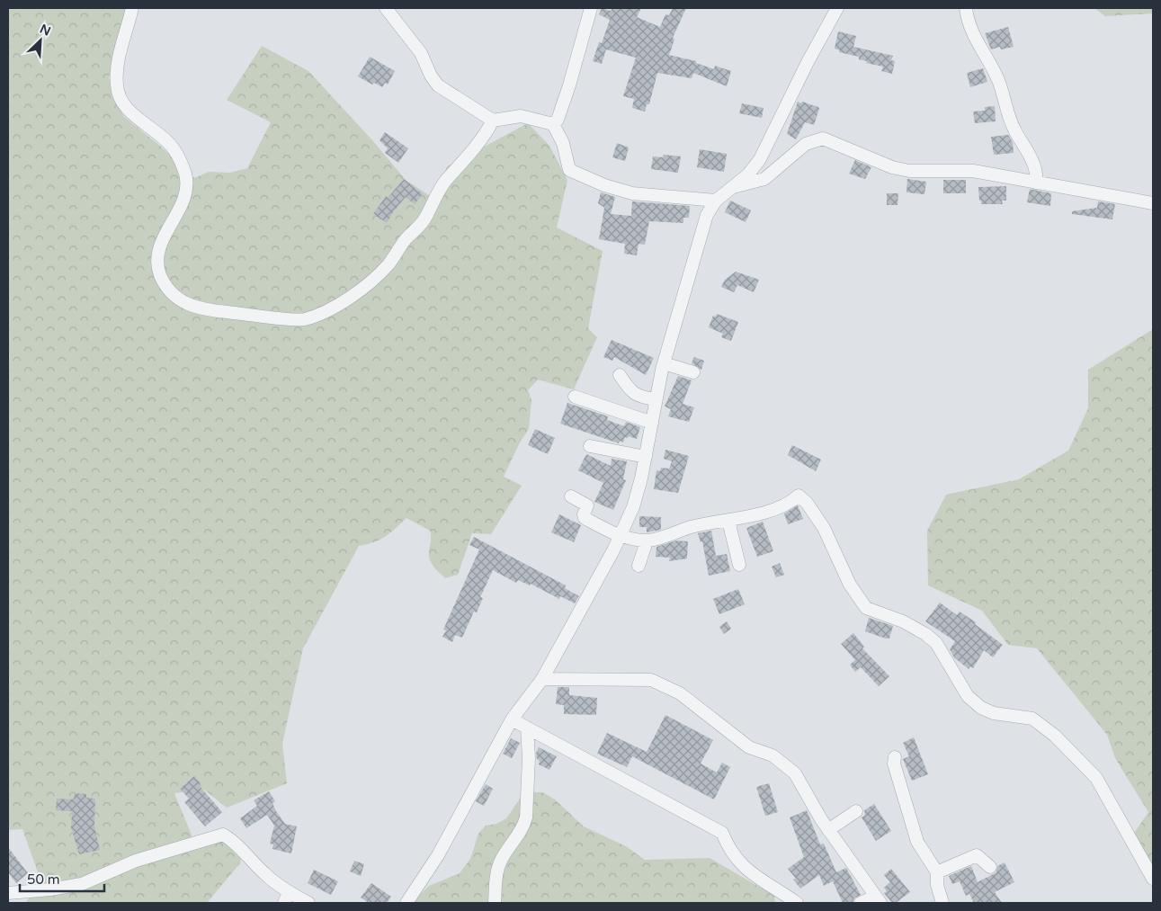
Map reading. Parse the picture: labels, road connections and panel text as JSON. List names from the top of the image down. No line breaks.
{"scale_bar":"50 m","north":"top right"}
